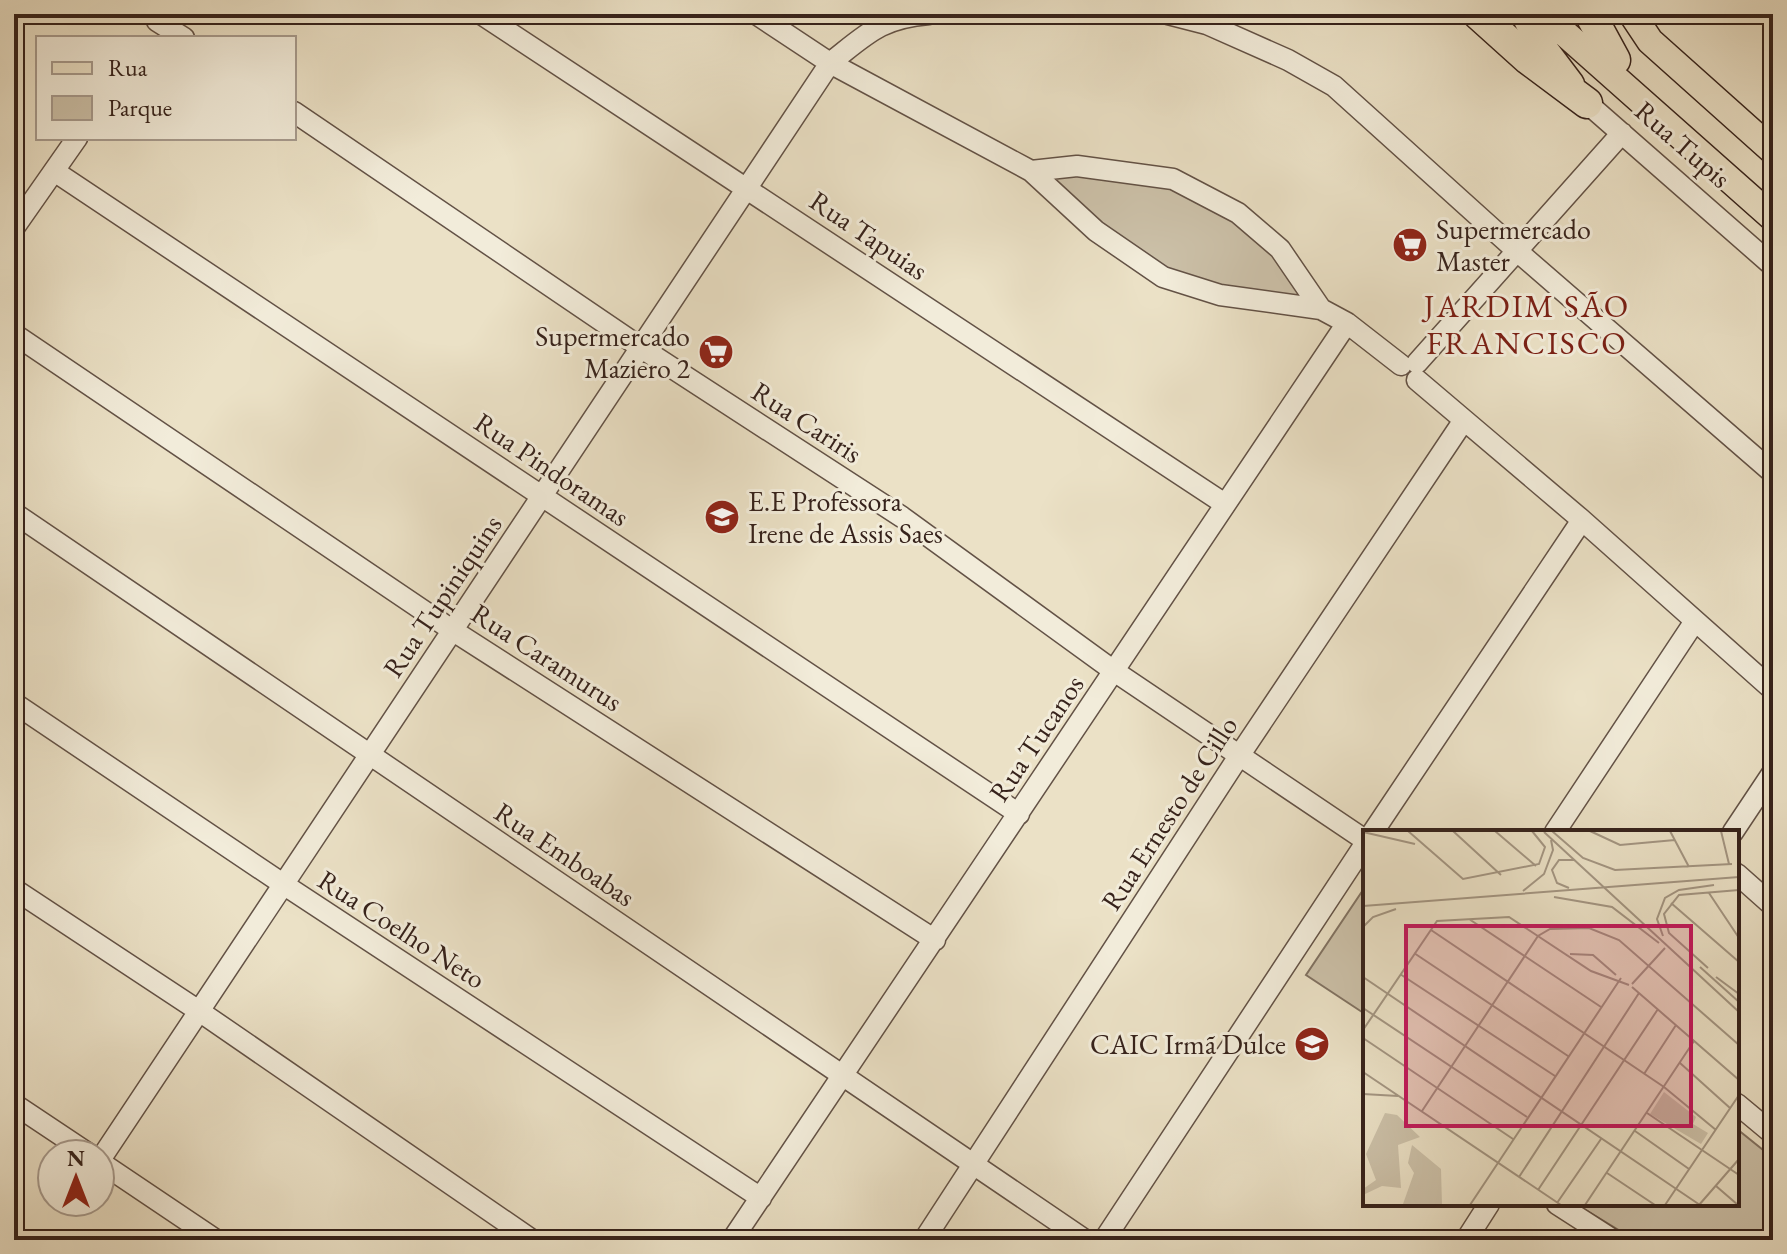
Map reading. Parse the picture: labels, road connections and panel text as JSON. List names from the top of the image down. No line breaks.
{"streets":{"main road":["Rua Tupis"],"street":["Rua Tapuias","Rua Cariris","Rua Pindoramas","Rua Tupiniquins","Rua Caramurus","Rua Tucanos","Rua Ernesto de Cillo","Rua Emboabas","Rua Coelho Neto"]},"crossings":[["Rua Tapuias","Rua Tupiniquins"],["Rua Tapuias","Rua Tucanos"],["Rua Cariris","Rua Tupiniquins"],["Rua Cariris","Rua Tucanos"],["Rua Cariris","Rua Ernesto de Cillo"],["Rua Pindoramas","Rua Tupiniquins"],["Rua Pindoramas","Rua Tucanos"],["Rua Tupiniquins","Rua Caramurus"],["Rua Tupiniquins","Rua Emboabas"],["Rua Tupiniquins","Rua Coelho Neto"],["Rua Caramurus","Rua Tucanos"],["Rua Tucanos","Rua Emboabas"],["Rua Tucanos","Rua Coelho Neto"],["Rua Ernesto de Cillo","Rua Emboabas"]],"districts":["JARDIM SÃO FRANCISCO"],"places":{"supermarket":["Supermercado Master","Supermercado Maziero 2"],"school or university":["E.E Professora Irene de Assis Saes","CAIC Irmã Dulce"]},"legend":["Rua","Parque"],"north":"top"}
